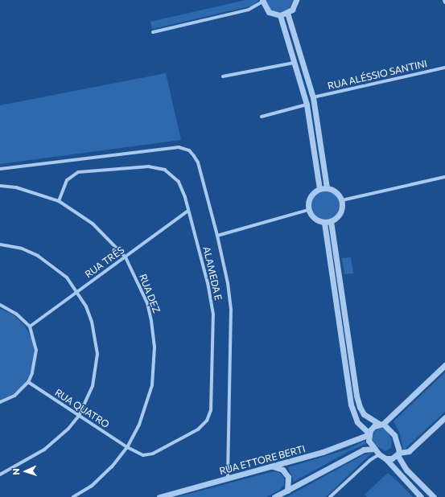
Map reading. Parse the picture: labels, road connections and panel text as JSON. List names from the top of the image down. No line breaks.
{"streets":{"street":["RUA ALÉSSIO SANTINI","RUA TRÊS","ALAMEDA E","RUA DEZ","RUA QUATRO","RUA ETTORE BERTI"]},"crossings":[["RUA TRÊS","ALAMEDA E"],["RUA TRÊS","RUA DEZ"],["ALAMEDA E","RUA DEZ"],["ALAMEDA E","RUA QUATRO"],["RUA DEZ","RUA QUATRO"]],"north":"left"}
